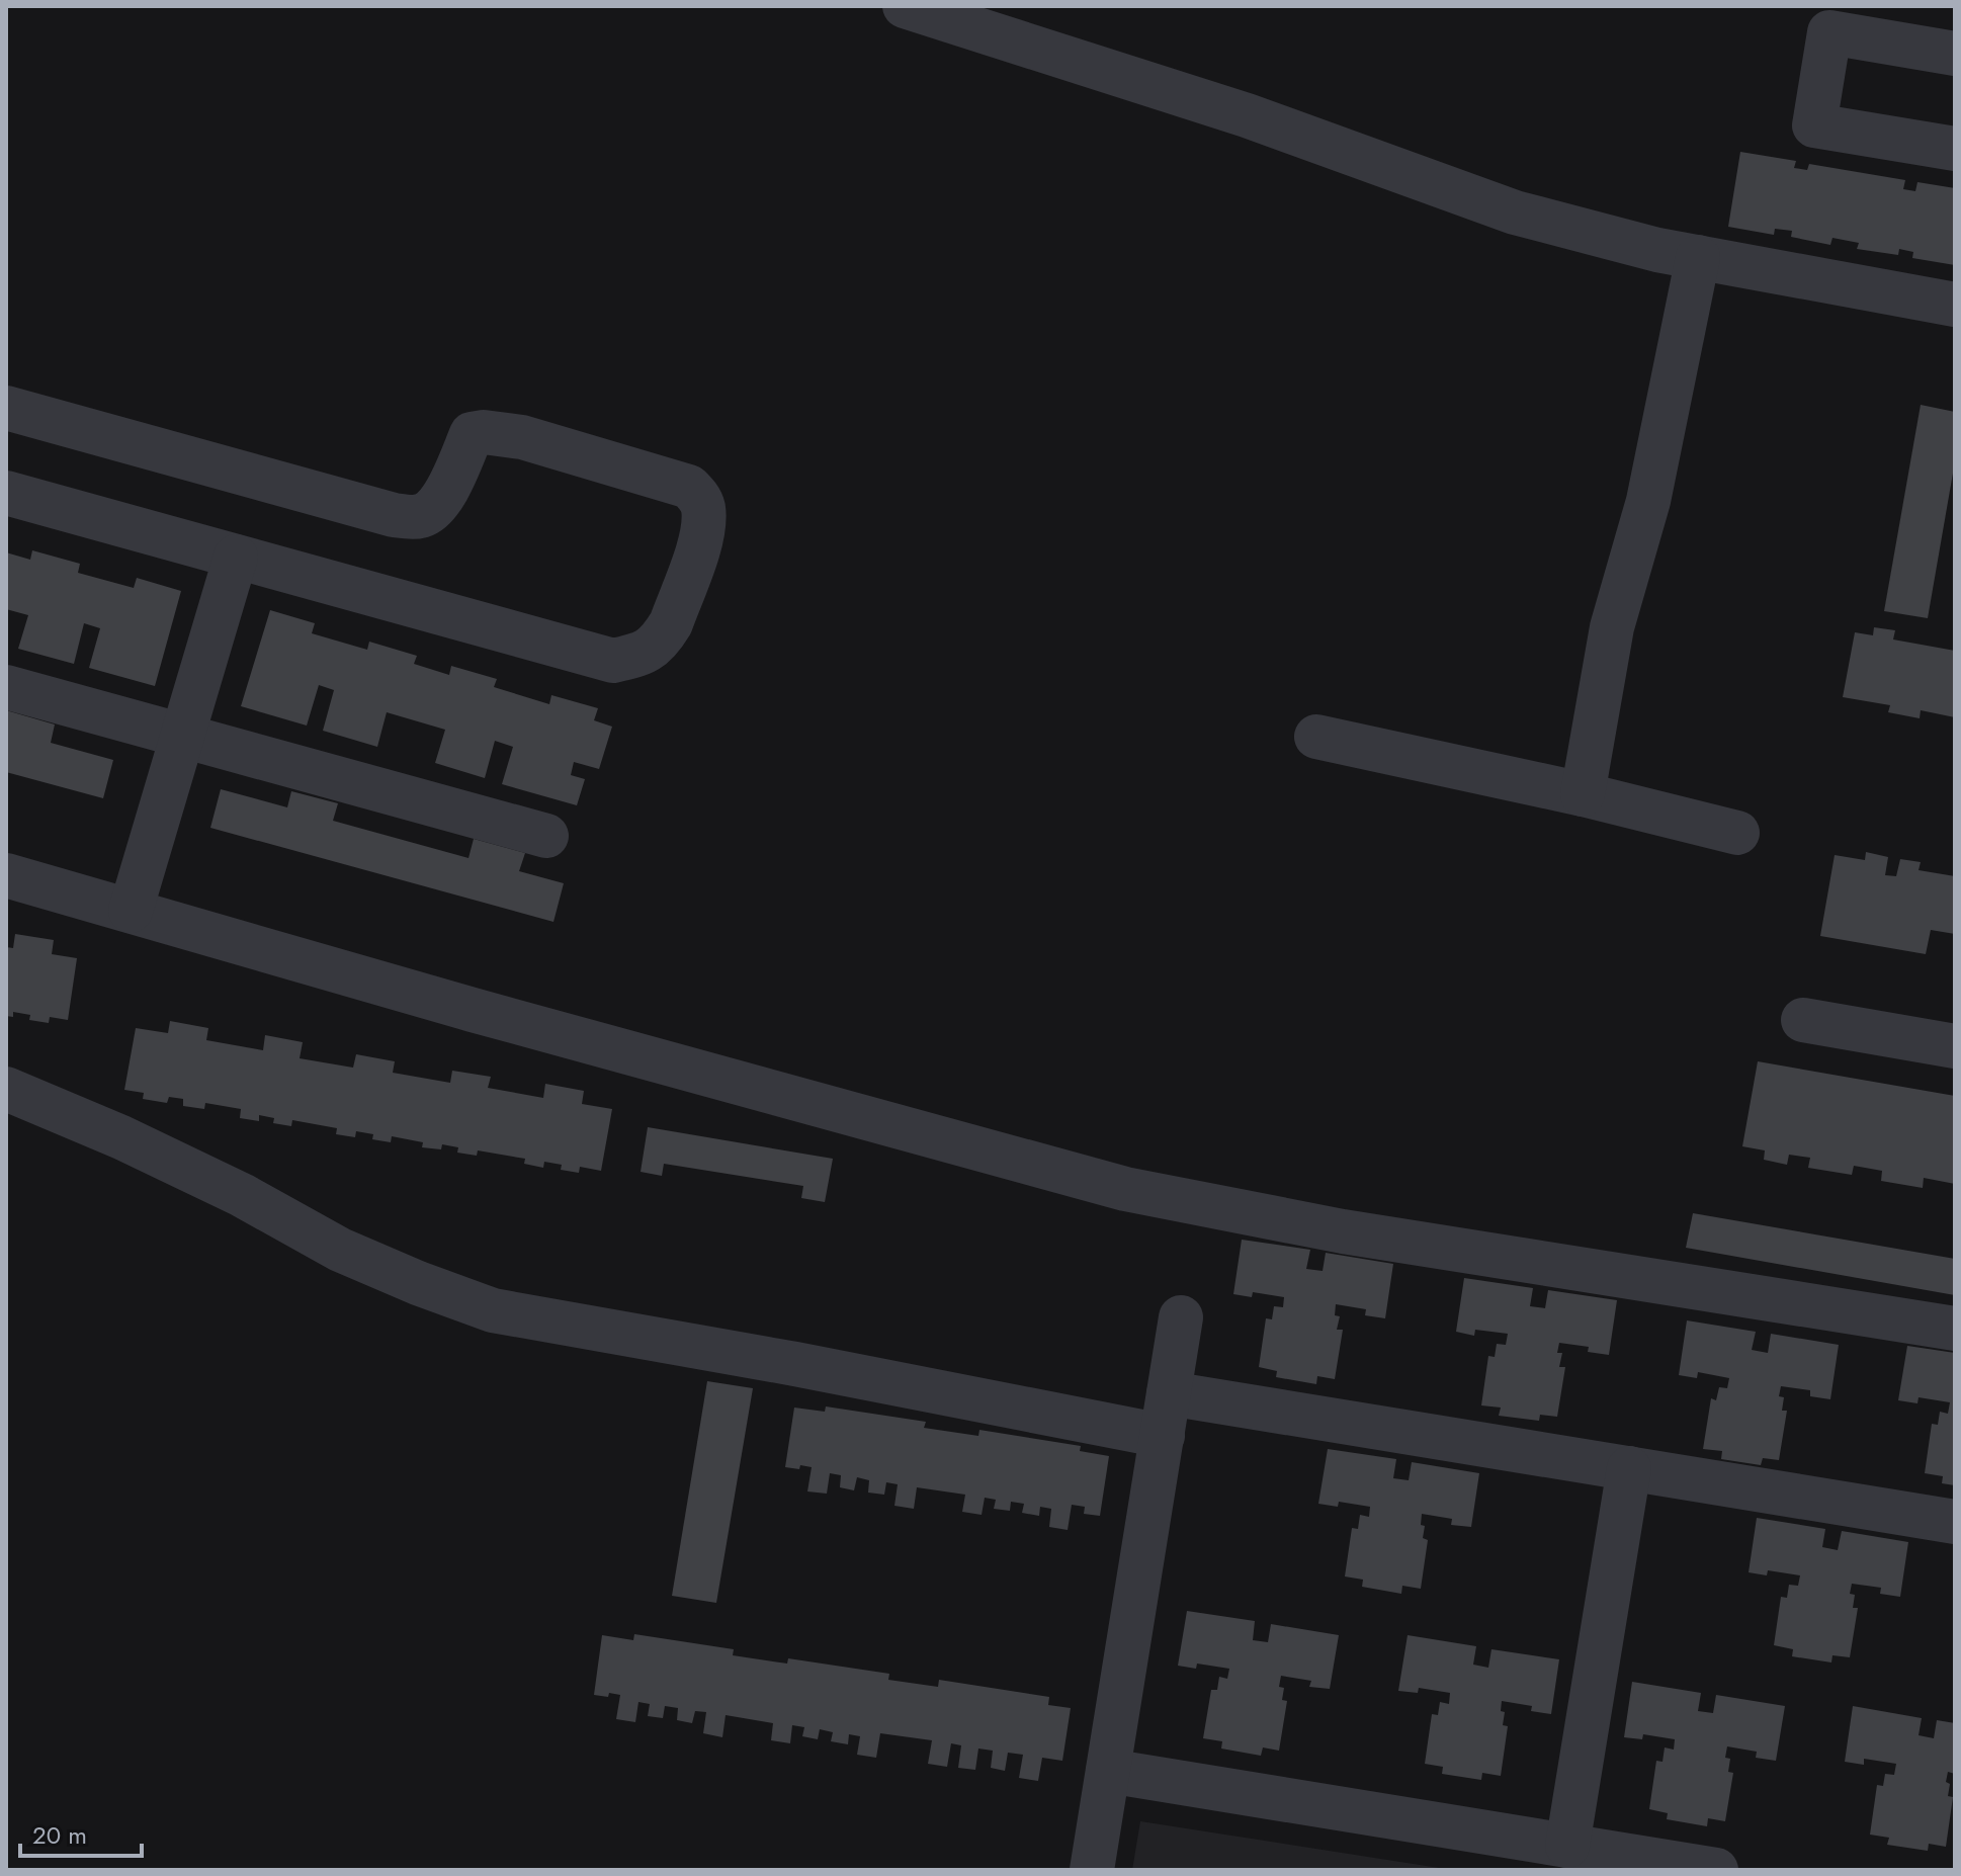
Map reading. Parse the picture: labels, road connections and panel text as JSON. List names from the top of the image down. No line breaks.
{"scale_bar":"20 m"}
